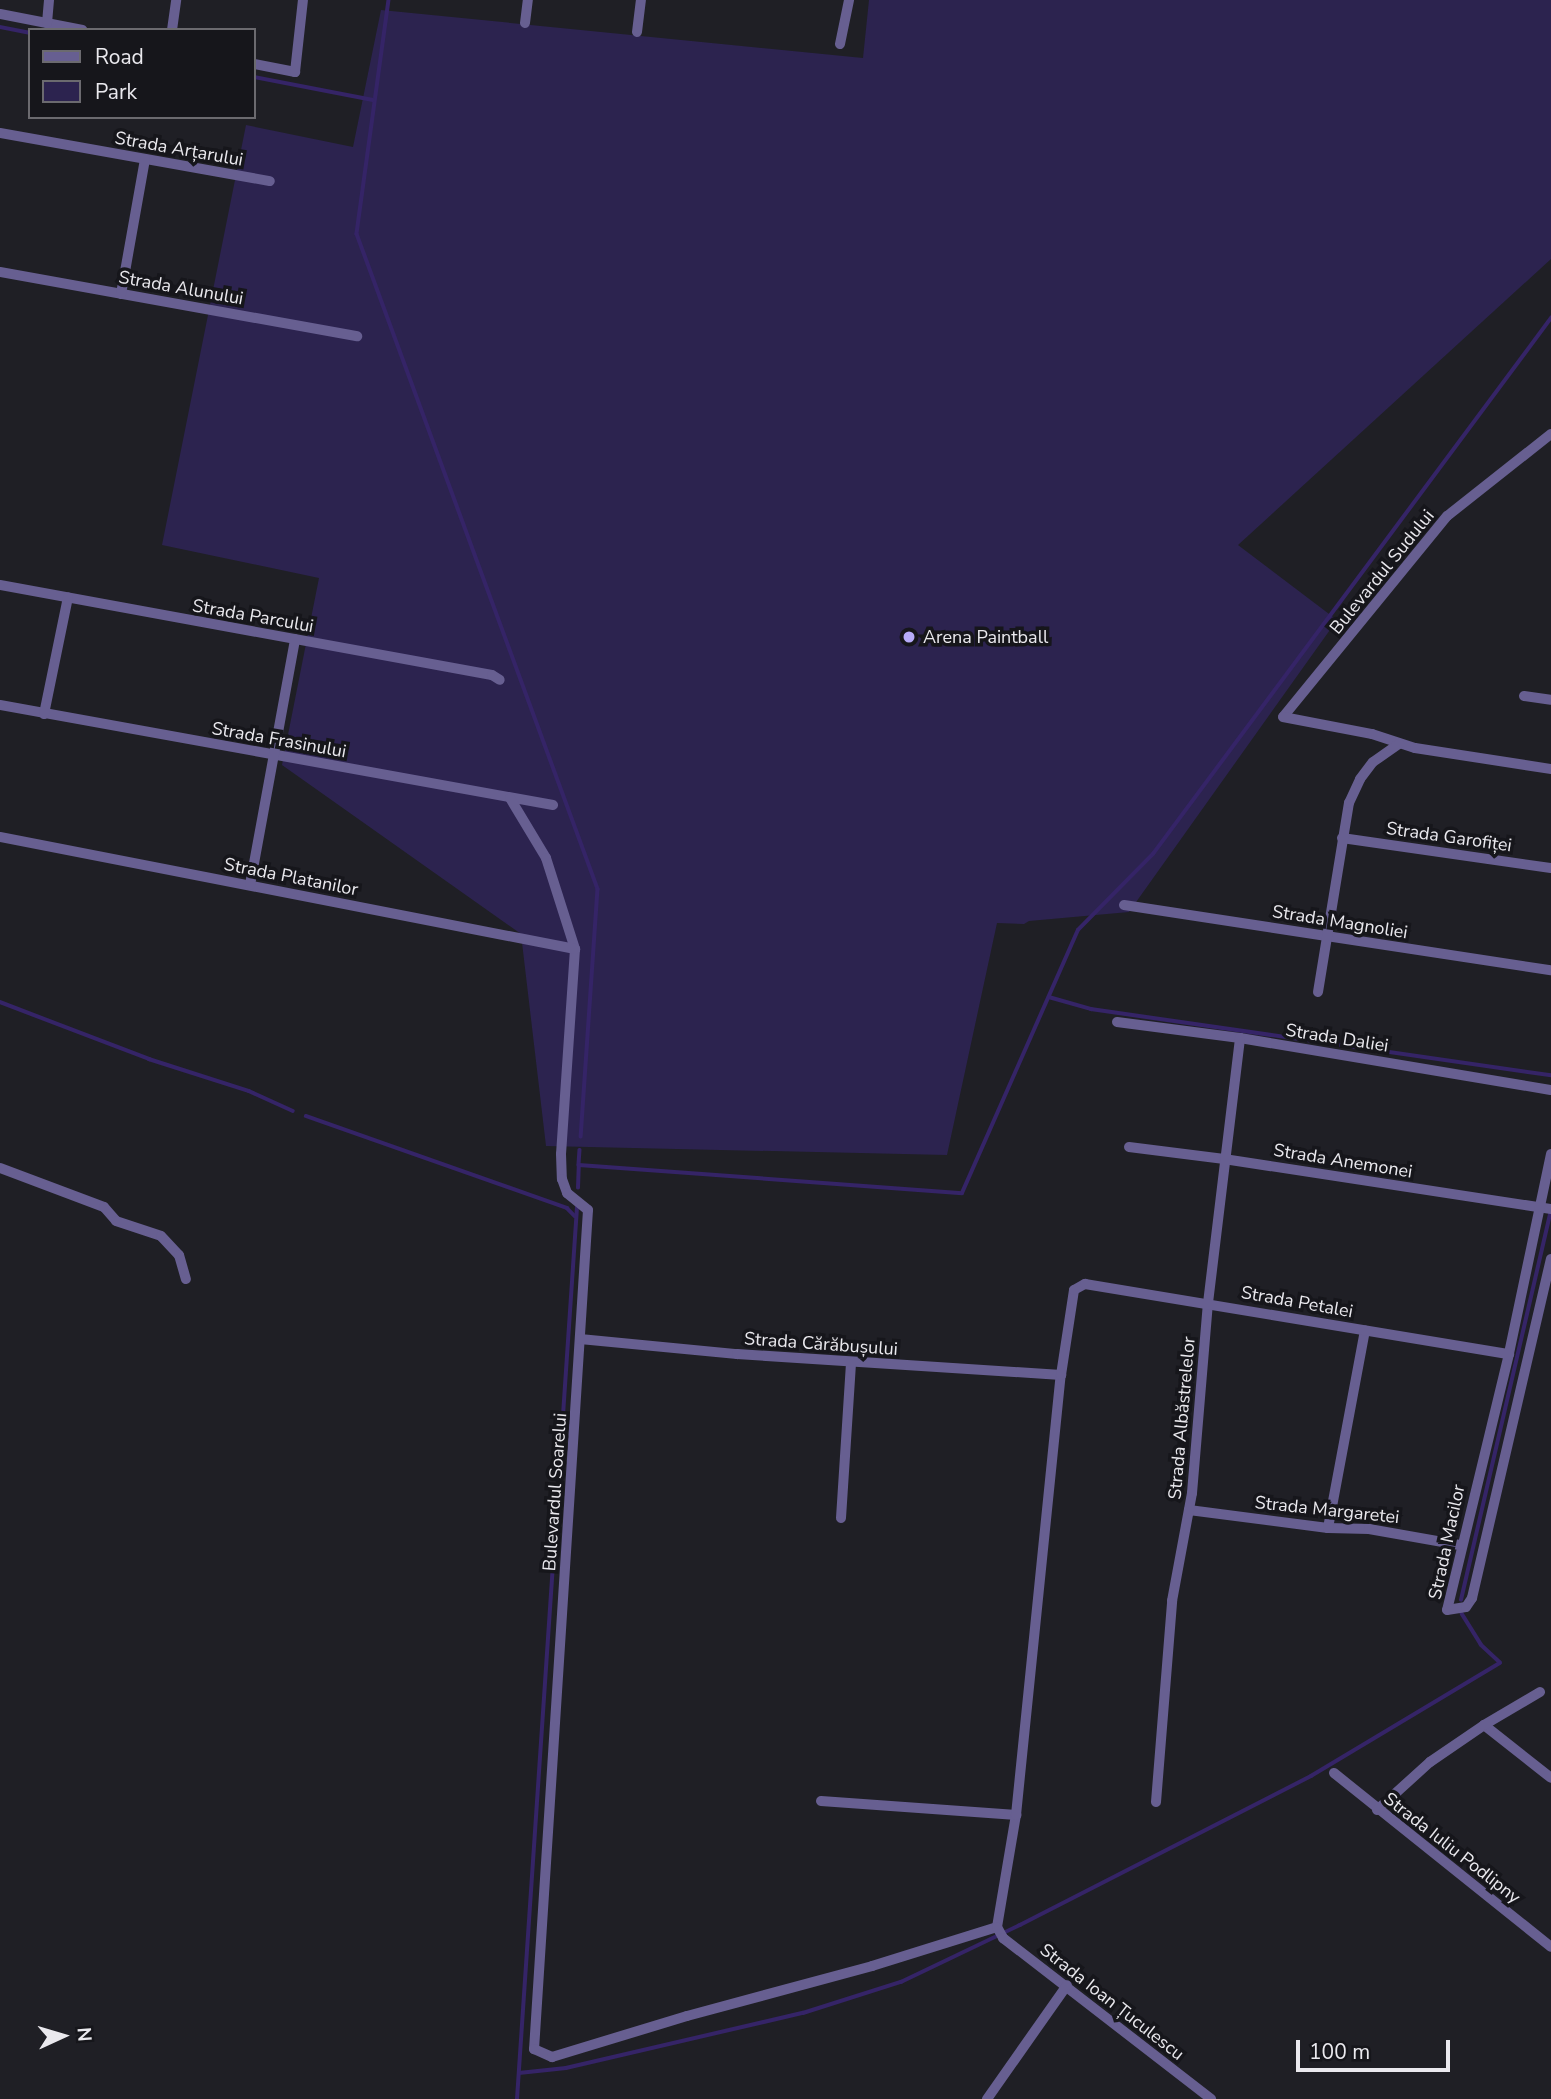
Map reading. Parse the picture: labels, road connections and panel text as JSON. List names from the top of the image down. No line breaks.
{"streets":{"street":["Strada Arțarului","Strada Alunului","Bulevardul Sudului","Strada Parcului","Strada Frasinului","Strada Garofiței","Strada Platanilor","Strada Magnoliei","Strada Daliei","Strada Anemonei","Strada Petalei","Strada Cărăbușului","Strada Albăstrelelor","Bulevardul Soarelui","Strada Margaretei","Strada Macilor","Strada Iuliu Podlipny","Strada Ioan Țuculescu"]},"crossings":[["Strada Platanilor","Bulevardul Soarelui"],["Strada Daliei","Strada Albăstrelelor"],["Strada Anemonei","Strada Albăstrelelor"],["Strada Anemonei","Strada Macilor"],["Strada Petalei","Strada Cărăbușului"],["Strada Petalei","Strada Albăstrelelor"],["Strada Petalei","Strada Macilor"],["Strada Cărăbușului","Bulevardul Soarelui"],["Strada Albăstrelelor","Strada Margaretei"],["Bulevardul Soarelui","Strada Ioan Țuculescu"],["Strada Margaretei","Strada Macilor"]],"places":["Arena Paintball"],"legend":["Road","Park"],"scale_bar":"100 m","north":"right"}
